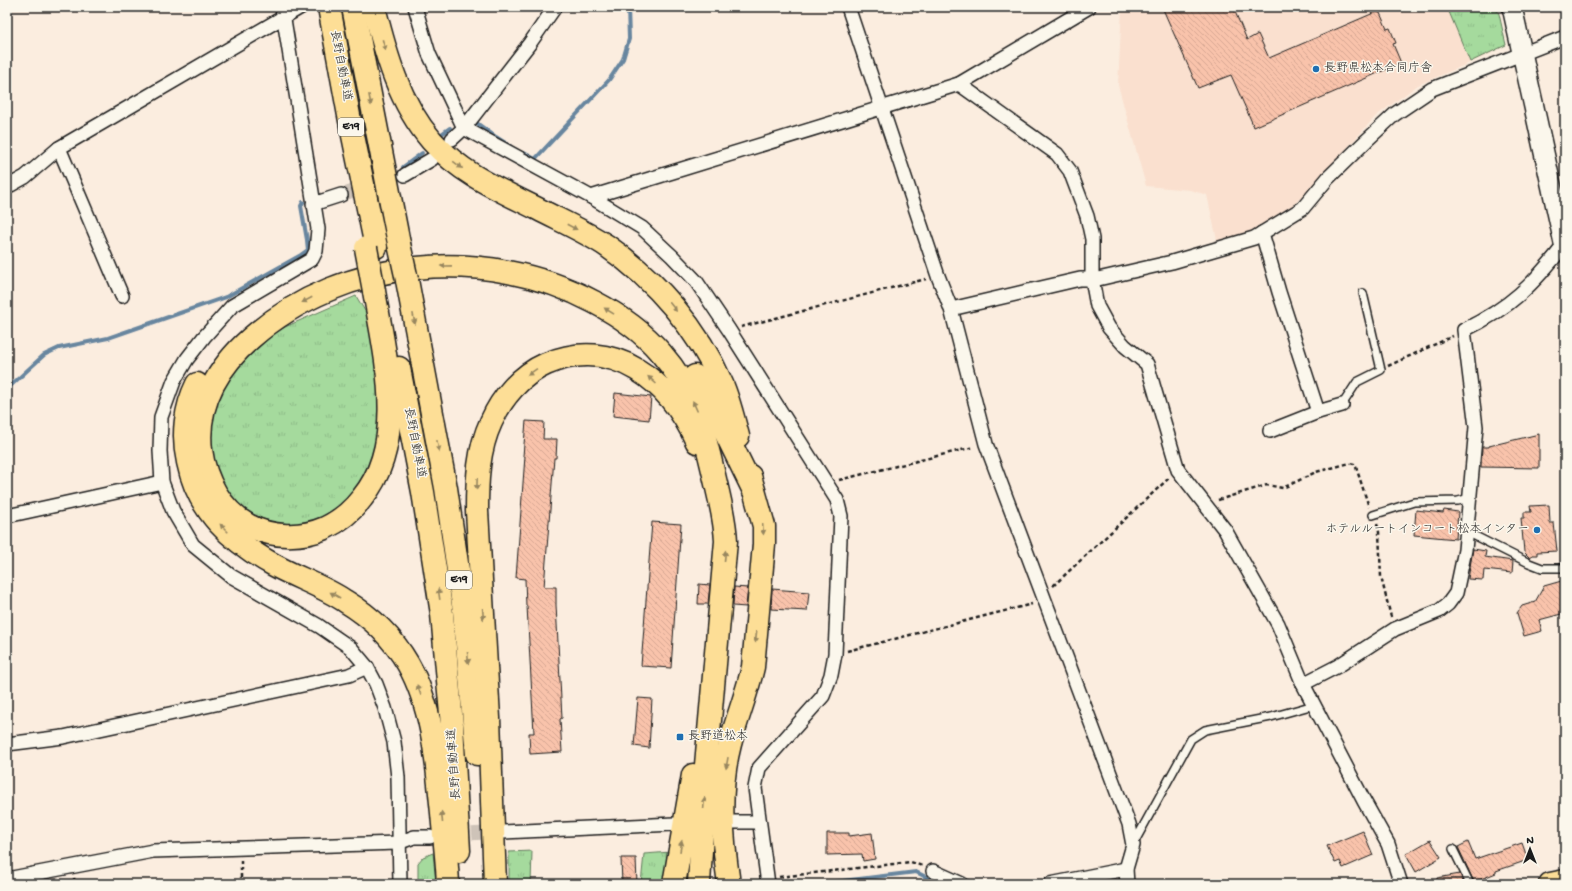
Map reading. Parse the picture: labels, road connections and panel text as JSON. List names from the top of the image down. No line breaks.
{"streets":{"highway":["長野自動車道","E19"]},"places":{"other":["長野県松本合同庁舎","ホテルルートインコート松本インター"],"transit":["長野道松本"]},"north":"top"}
